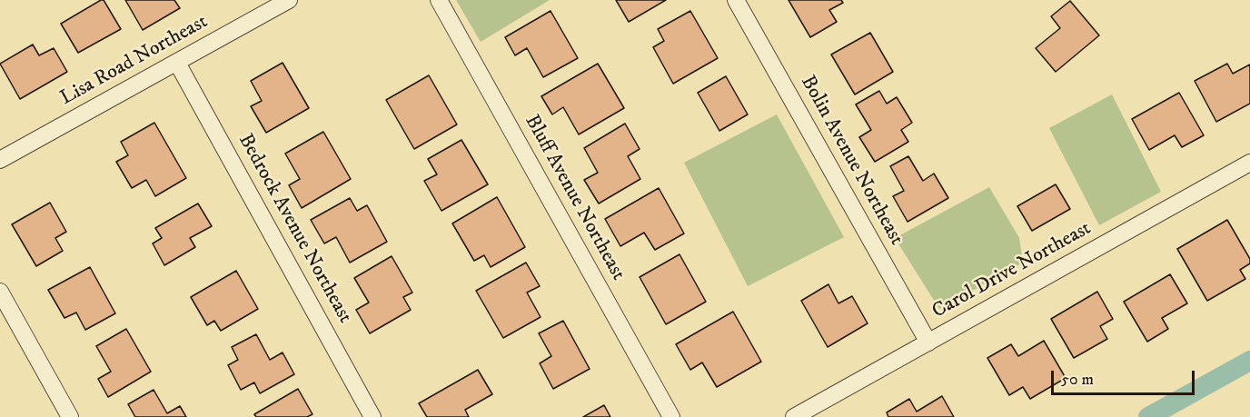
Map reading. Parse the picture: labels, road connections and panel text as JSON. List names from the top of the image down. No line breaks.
{"streets":{"street":["Lisa Road Northeast","Bolin Avenue Northeast","Bluff Avenue Northeast","Bedrock Avenue Northeast","Carol Drive Northeast"]},"crossings":[["Lisa Road Northeast","Bedrock Avenue Northeast"],["Bolin Avenue Northeast","Carol Drive Northeast"]],"scale_bar":"50 m"}
